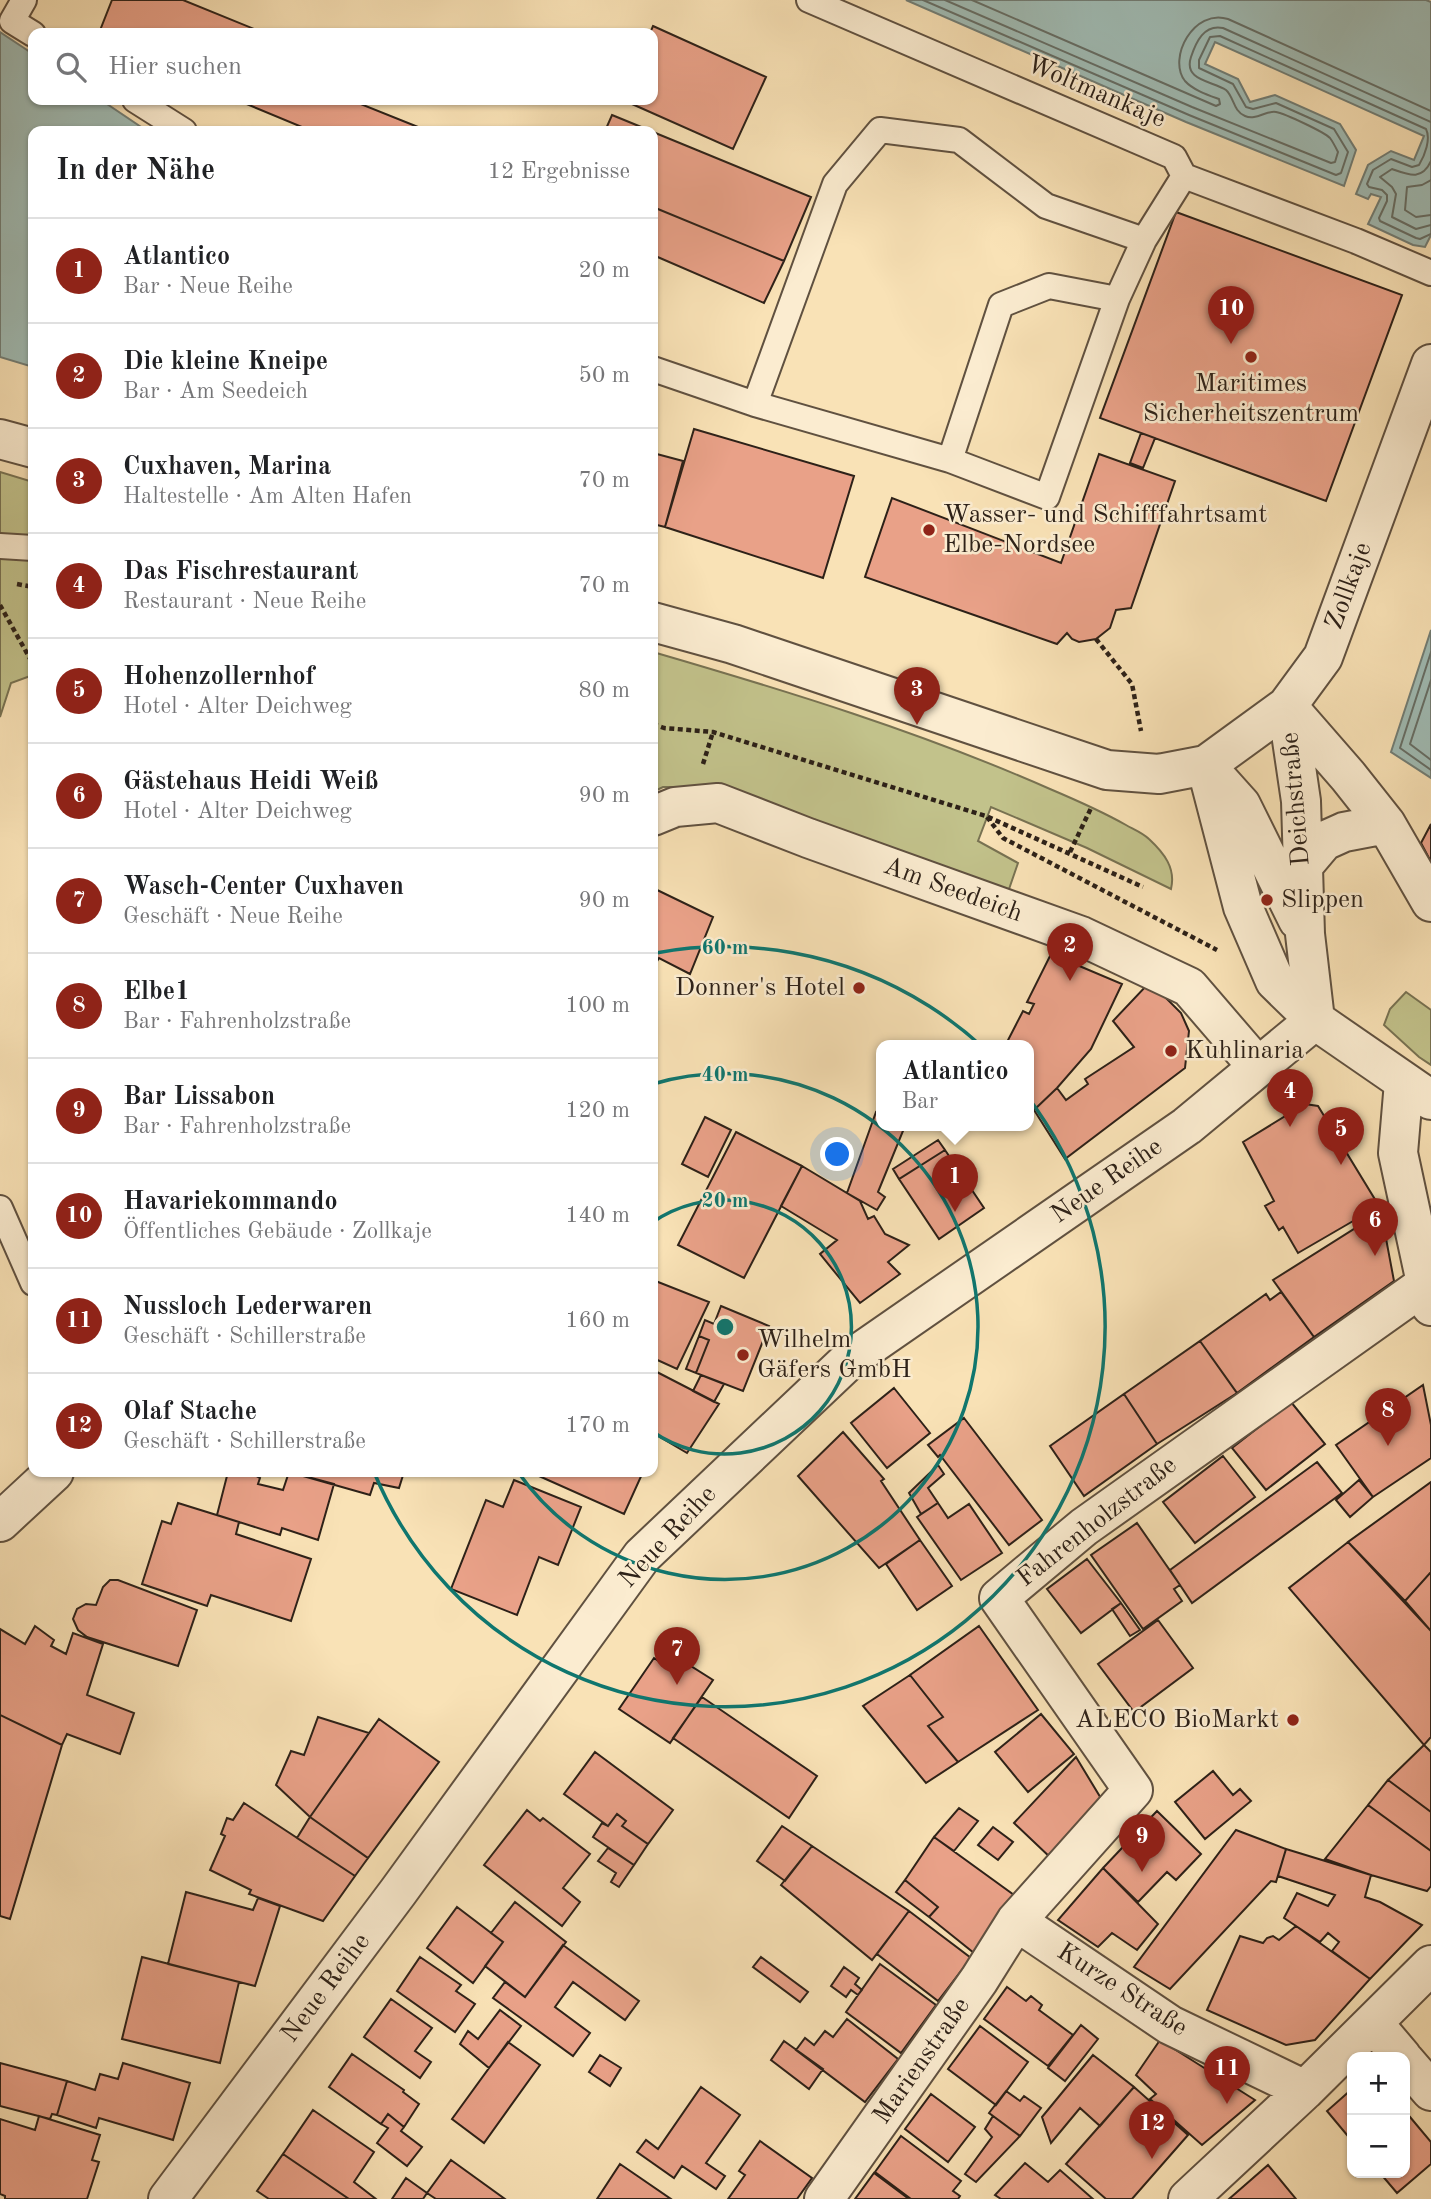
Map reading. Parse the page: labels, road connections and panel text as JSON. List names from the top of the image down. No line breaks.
{"streets":{"street":["Zollkaje","Deichstraße","Am Seedeich","Neue Reihe","Fahrenholzstraße","Kurze Straße","Marienstraße"],"lane":["Woltmankaje"]},"crossings":[["Zollkaje","Deichstraße"],["Deichstraße","Neue Reihe"],["Am Seedeich","Neue Reihe"],["Fahrenholzstraße","Kurze Straße"],["Fahrenholzstraße","Marienstraße"],["Kurze Straße","Marienstraße"]],"places":["Maritimes Sicherheitszentrum","Wasser- und Schifffahrtsamt Elbe-Nordsee","Slippen","Donner's Hotel","Kuhlinaria","Wilhelm Gäfers GmbH","ALECO BioMarkt"],"page":{"search":"Hier suchen","heading":["In der Nähe","12 Ergebnisse"],"list":[{"mark":"1","name":"Atlantico","note":"Bar · Neue Reihe","value":"20 m"},{"mark":"2","name":"Die kleine Kneipe","note":"Bar · Am Seedeich","value":"50 m"},{"mark":"3","name":"Cuxhaven, Marina","note":"Haltestelle · Am Alten Hafen","value":"70 m"},{"mark":"4","name":"Das Fischrestaurant","note":"Restaurant · Neue Reihe","value":"70 m"},{"mark":"5","name":"Hohenzollernhof","note":"Hotel · Alter Deichweg","value":"80 m"},{"mark":"6","name":"Gästehaus Heidi Weiß","note":"Hotel · Alter Deichweg","value":"90 m"},{"mark":"7","name":"Wasch-Center Cuxhaven","note":"Geschäft · Neue Reihe","value":"90 m"},{"mark":"8","name":"Elbe1","note":"Bar · Fahrenholzstraße","value":"100 m"},{"mark":"9","name":"Bar Lissabon","note":"Bar · Fahrenholzstraße","value":"120 m"},{"mark":"10","name":"Havariekommando","note":"Öffentliches Gebäude · Zollkaje","value":"140 m"},{"mark":"11","name":"Nussloch Lederwaren","note":"Geschäft · Schillerstraße","value":"160 m"},{"mark":"12","name":"Olaf Stache","note":"Geschäft · Schillerstraße","value":"170 m"}],"pins":["10","3","2","4","5","1","6","8","7","9","11","12"],"popup":["Atlantico","Bar"],"map_buttons":["+","−"]},"rings":["60 m","40 m","20 m"]}
